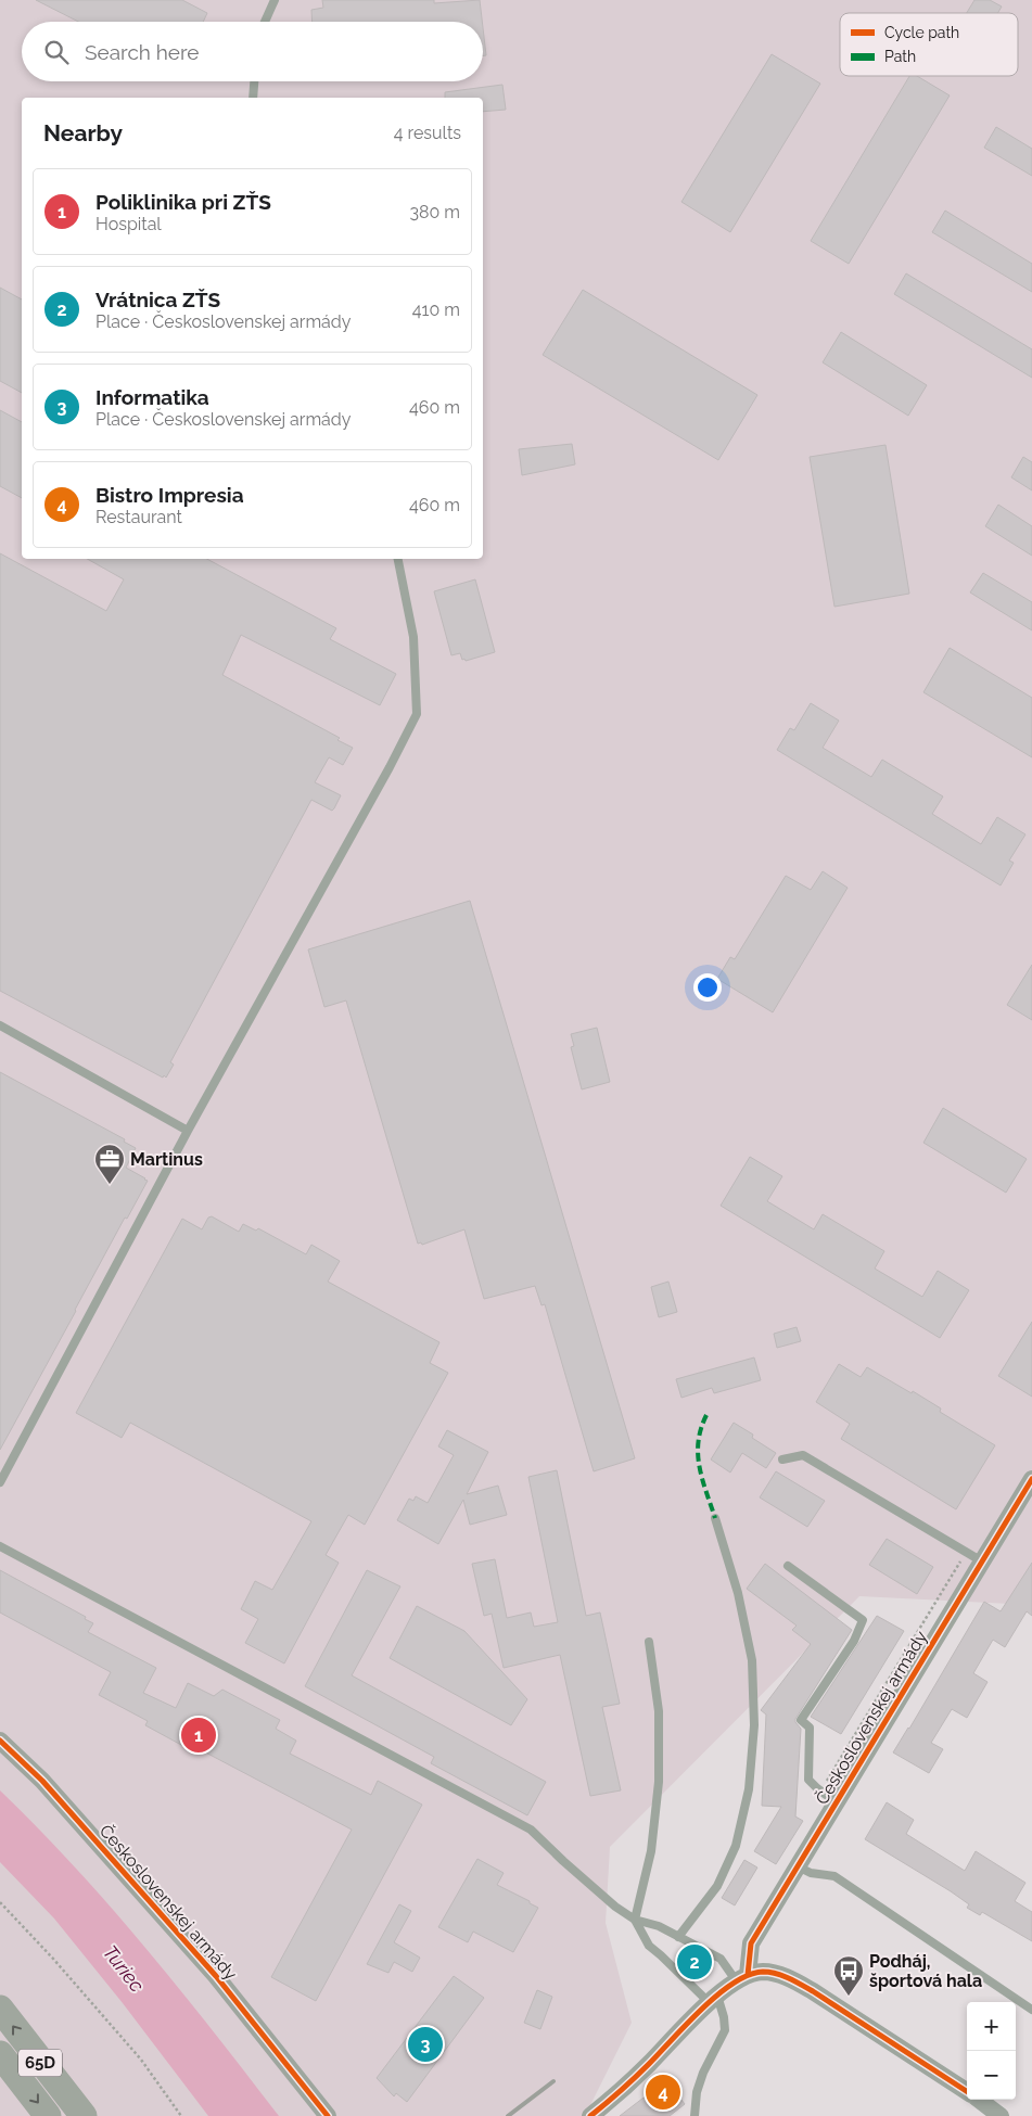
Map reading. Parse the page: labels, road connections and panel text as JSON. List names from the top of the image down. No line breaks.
{"streets":{"main road":["65D"],"street":["Československej armády"]},"water":["Turiec"],"places":{"office":["Martinus"],"bus stop":["Podháj, športová hala"]},"legend":["Cycle path","Path"],"page":{"search":"Search here","heading":["Nearby","4 results"],"list":[{"mark":"1","name":"Poliklinika pri ZŤS","note":"Hospital","value":"380 m"},{"mark":"2","name":"Vrátnica ZŤS","note":"Place · Československej armády","value":"410 m"},{"mark":"3","name":"Informatika","note":"Place · Československej armády","value":"460 m"},{"mark":"4","name":"Bistro Impresia","note":"Restaurant","value":"460 m"}],"pins":["1","2","3","4"],"map_buttons":["+","−"]}}
